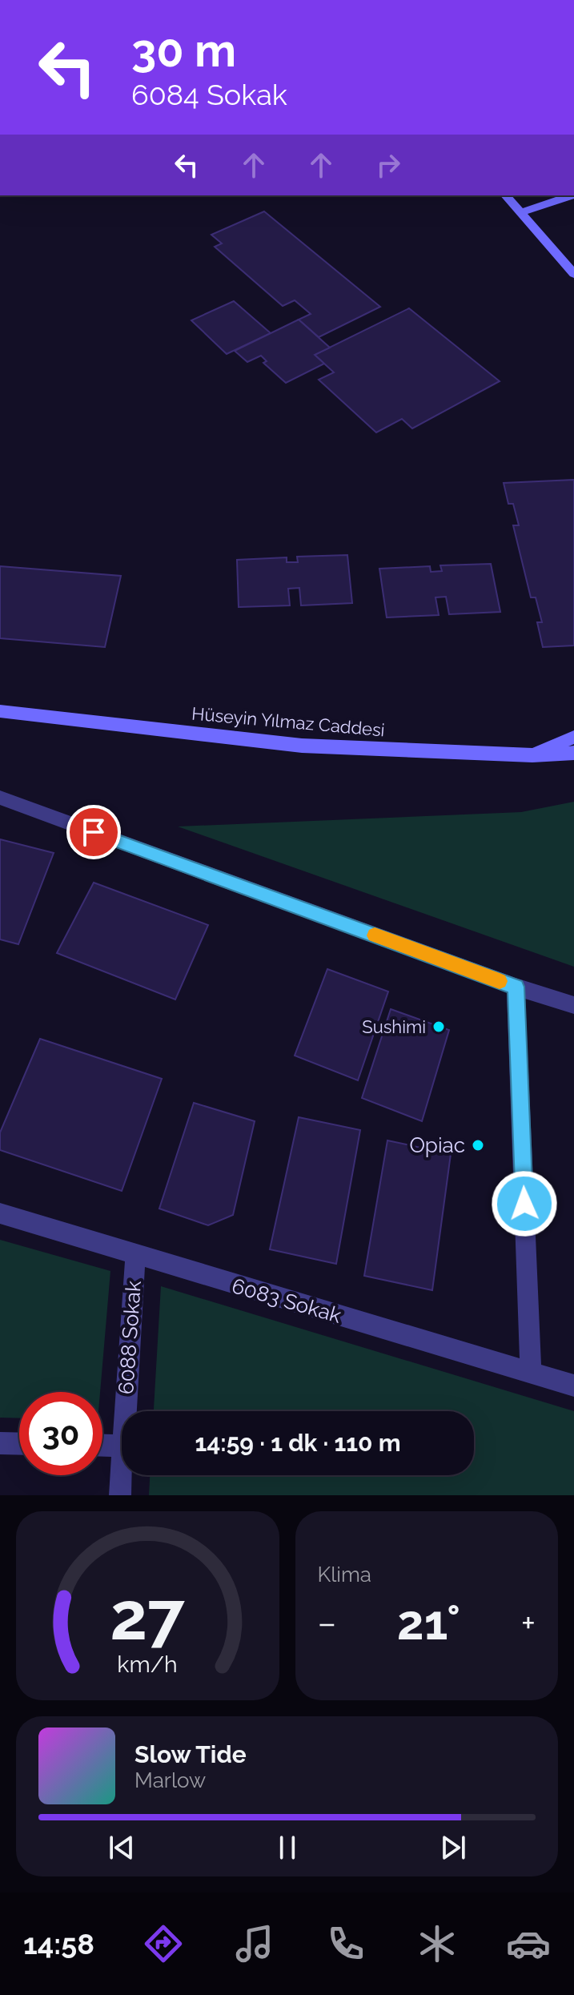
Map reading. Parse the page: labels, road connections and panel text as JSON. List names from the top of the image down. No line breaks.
{"streets":{"street":["Hüseyin Yılmaz Caddesi","6083 Sokak","6088 Sokak"]},"crossings":[["6083 Sokak","6088 Sokak"]],"places":["Sushimi","Opiac"],"page":{"turn":["30 m","6084 Sokak"],"limit":"30","trip":"14:59 · 1 dk · 110 m","tile":"Klima","heat":["−","21°","+"],"song":["Slow Tide","Marlow"],"tabs":"14:58","gauge":["27","km/h"]}}
